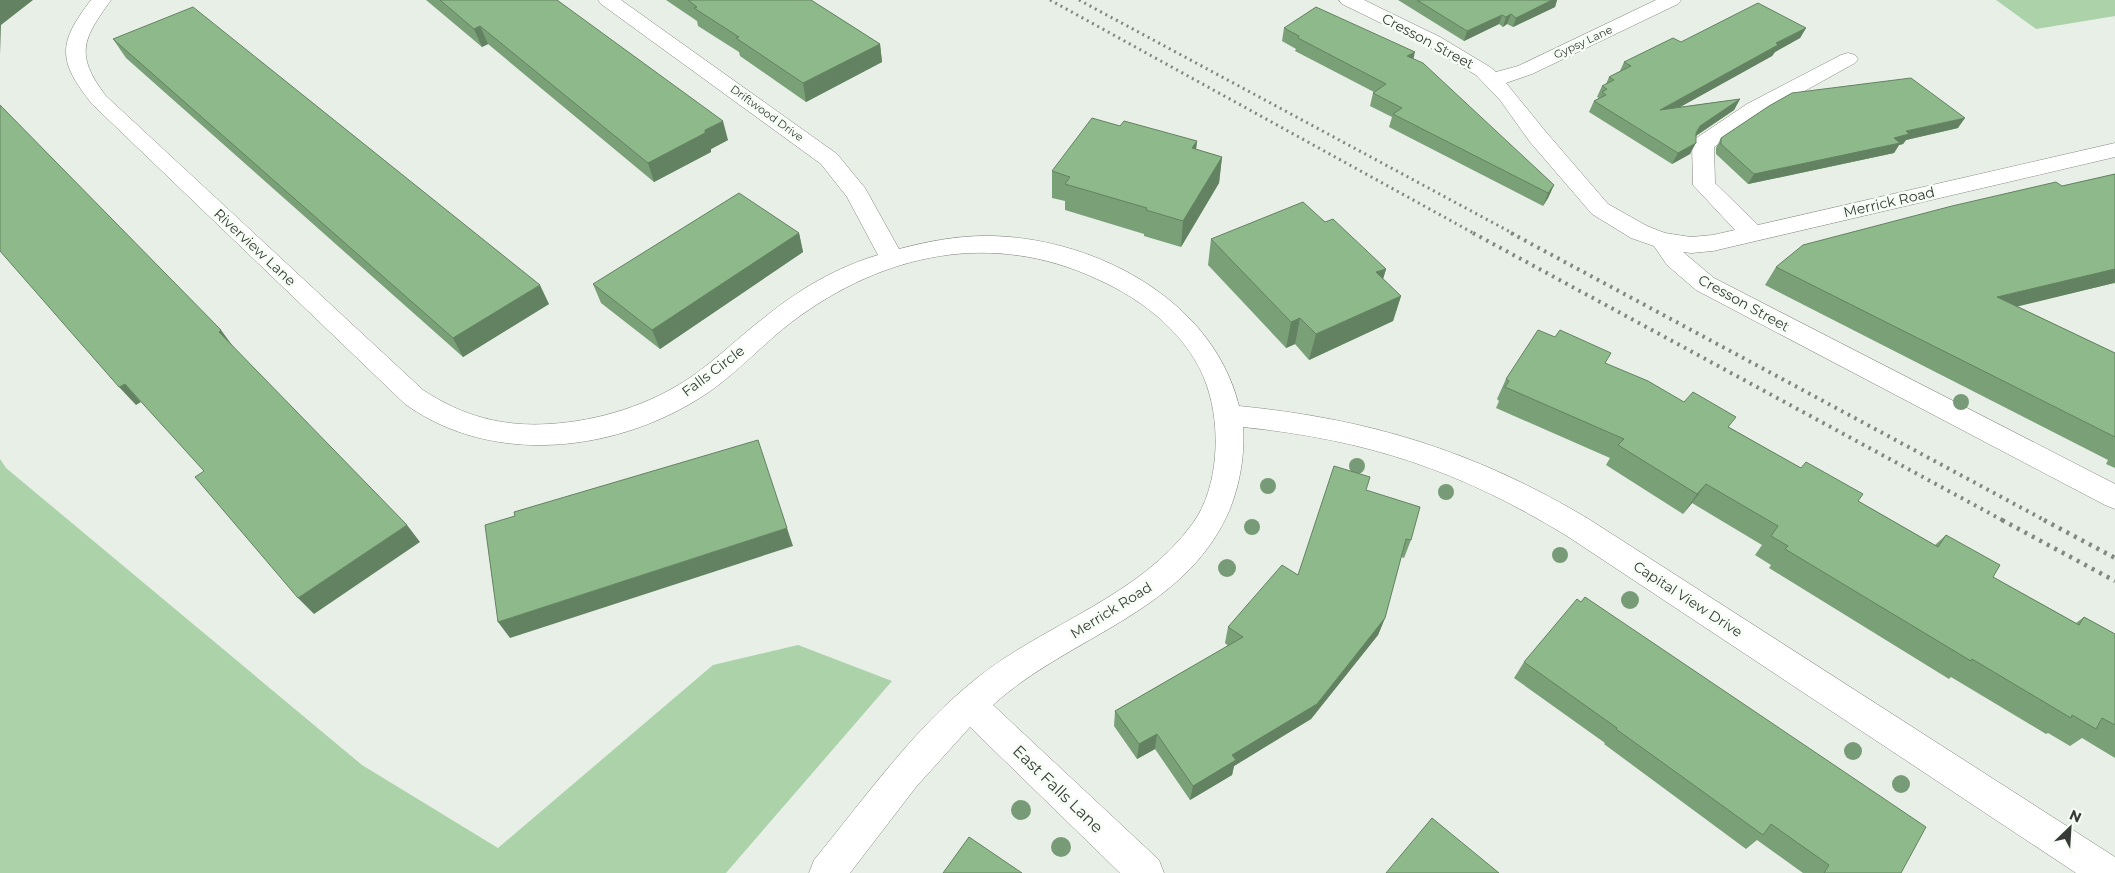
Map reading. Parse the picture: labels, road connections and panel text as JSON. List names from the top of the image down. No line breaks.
{"streets":{"street":["Cresson Street","Gypsy Lane","Driftwood Drive","Merrick Road","Riverview Lane","Falls Circle","Capital View Drive","East Falls Lane"]},"crossings":[["Cresson Street","Gypsy Lane"],["Cresson Street","Merrick Road"],["Driftwood Drive","Merrick Road"],["Driftwood Drive","Falls Circle"],["Merrick Road","Falls Circle"],["Merrick Road","Capital View Drive"],["Merrick Road","East Falls Lane"],["Riverview Lane","Falls Circle"]],"north":"top right"}
